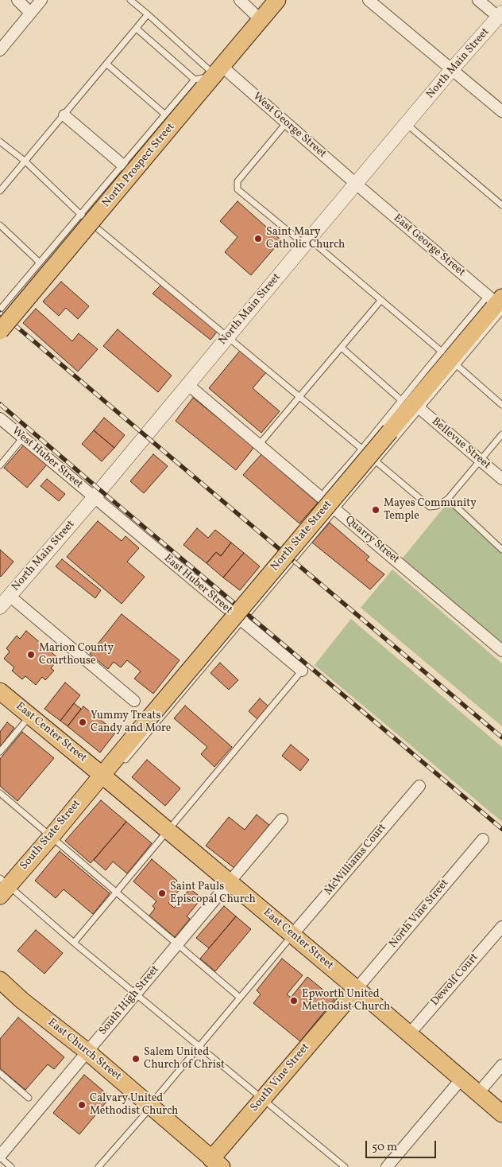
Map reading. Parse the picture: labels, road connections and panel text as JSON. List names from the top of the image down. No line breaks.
{"streets":{"main road":["North Prospect Street","North State Street","East Center Street","South State Street","East Church Street","South Vine Street"],"street":["North Main Street","West George Street","East George Street","Bellevue Street","West Huber Street","Quarry Street","East Huber Street","McWilliams Court","North Vine Street","Dewolf Court","South High Street"]},"crossings":[["North Main Street","West George Street"],["North Main Street","East George Street"],["North Main Street","West Huber Street"],["North Main Street","Quarry Street"],["North Main Street","East Huber Street"],["West George Street","North Prospect Street"],["West George Street","East George Street"],["East George Street","North State Street"],["West Huber Street","East Huber Street"],["North State Street","East Center Street"],["North State Street","South State Street"],["East Center Street","South State Street"],["East Center Street","McWilliams Court"],["East Center Street","North Vine Street"],["East Center Street","Dewolf Court"],["East Center Street","South High Street"],["East Center Street","South Vine Street"],["North Vine Street","South Vine Street"],["South High Street","East Church Street"],["East Church Street","South Vine Street"]],"places":["Saint Mary Catholic Church","Mayes Community Temple","Marion County Courthouse","Yummy Treats Candy and More","Saint Pauls Episcopal Church","Epworth United Methodist Church","Salem United Church of Christ","Calvary United Methodist Church"],"scale_bar":"50 m"}
